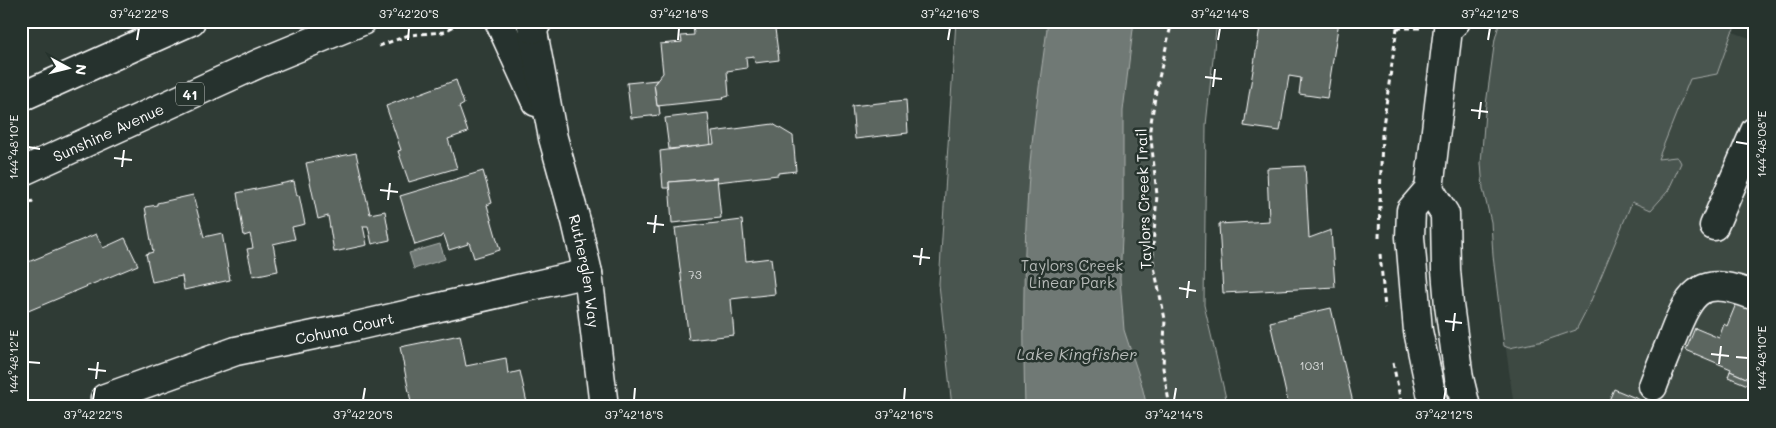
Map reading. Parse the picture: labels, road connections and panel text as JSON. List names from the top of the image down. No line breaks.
{"streets":{"main road":["41","Sunshine Avenue","Rutherglen Way","Cohuna Court"],"path":["Taylors Creek Trail"]},"crossings":[["Rutherglen Way","Cohuna Court"]],"water":["Lake Kingfisher"],"parks":["Taylors Creek Linear Park"],"house_numbers":["73","1031"],"north":"right","coordinates":["37°42'22\"S","37°42'20\"S","37°42'18\"S","37°42'16\"S","37°42'14\"S","37°42'12\"S","144°48'08\"E","144°48'10\"E","144°48'12\"E"]}
